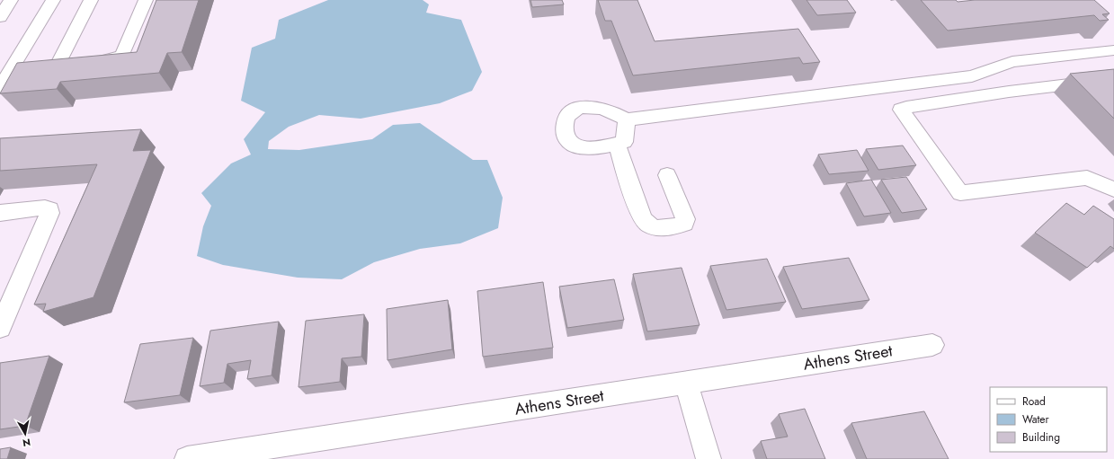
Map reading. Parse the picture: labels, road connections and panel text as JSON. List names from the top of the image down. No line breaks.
{"streets":{"street":["Athens Street"]},"legend":["Road","Water","Building"],"north":"bottom"}
